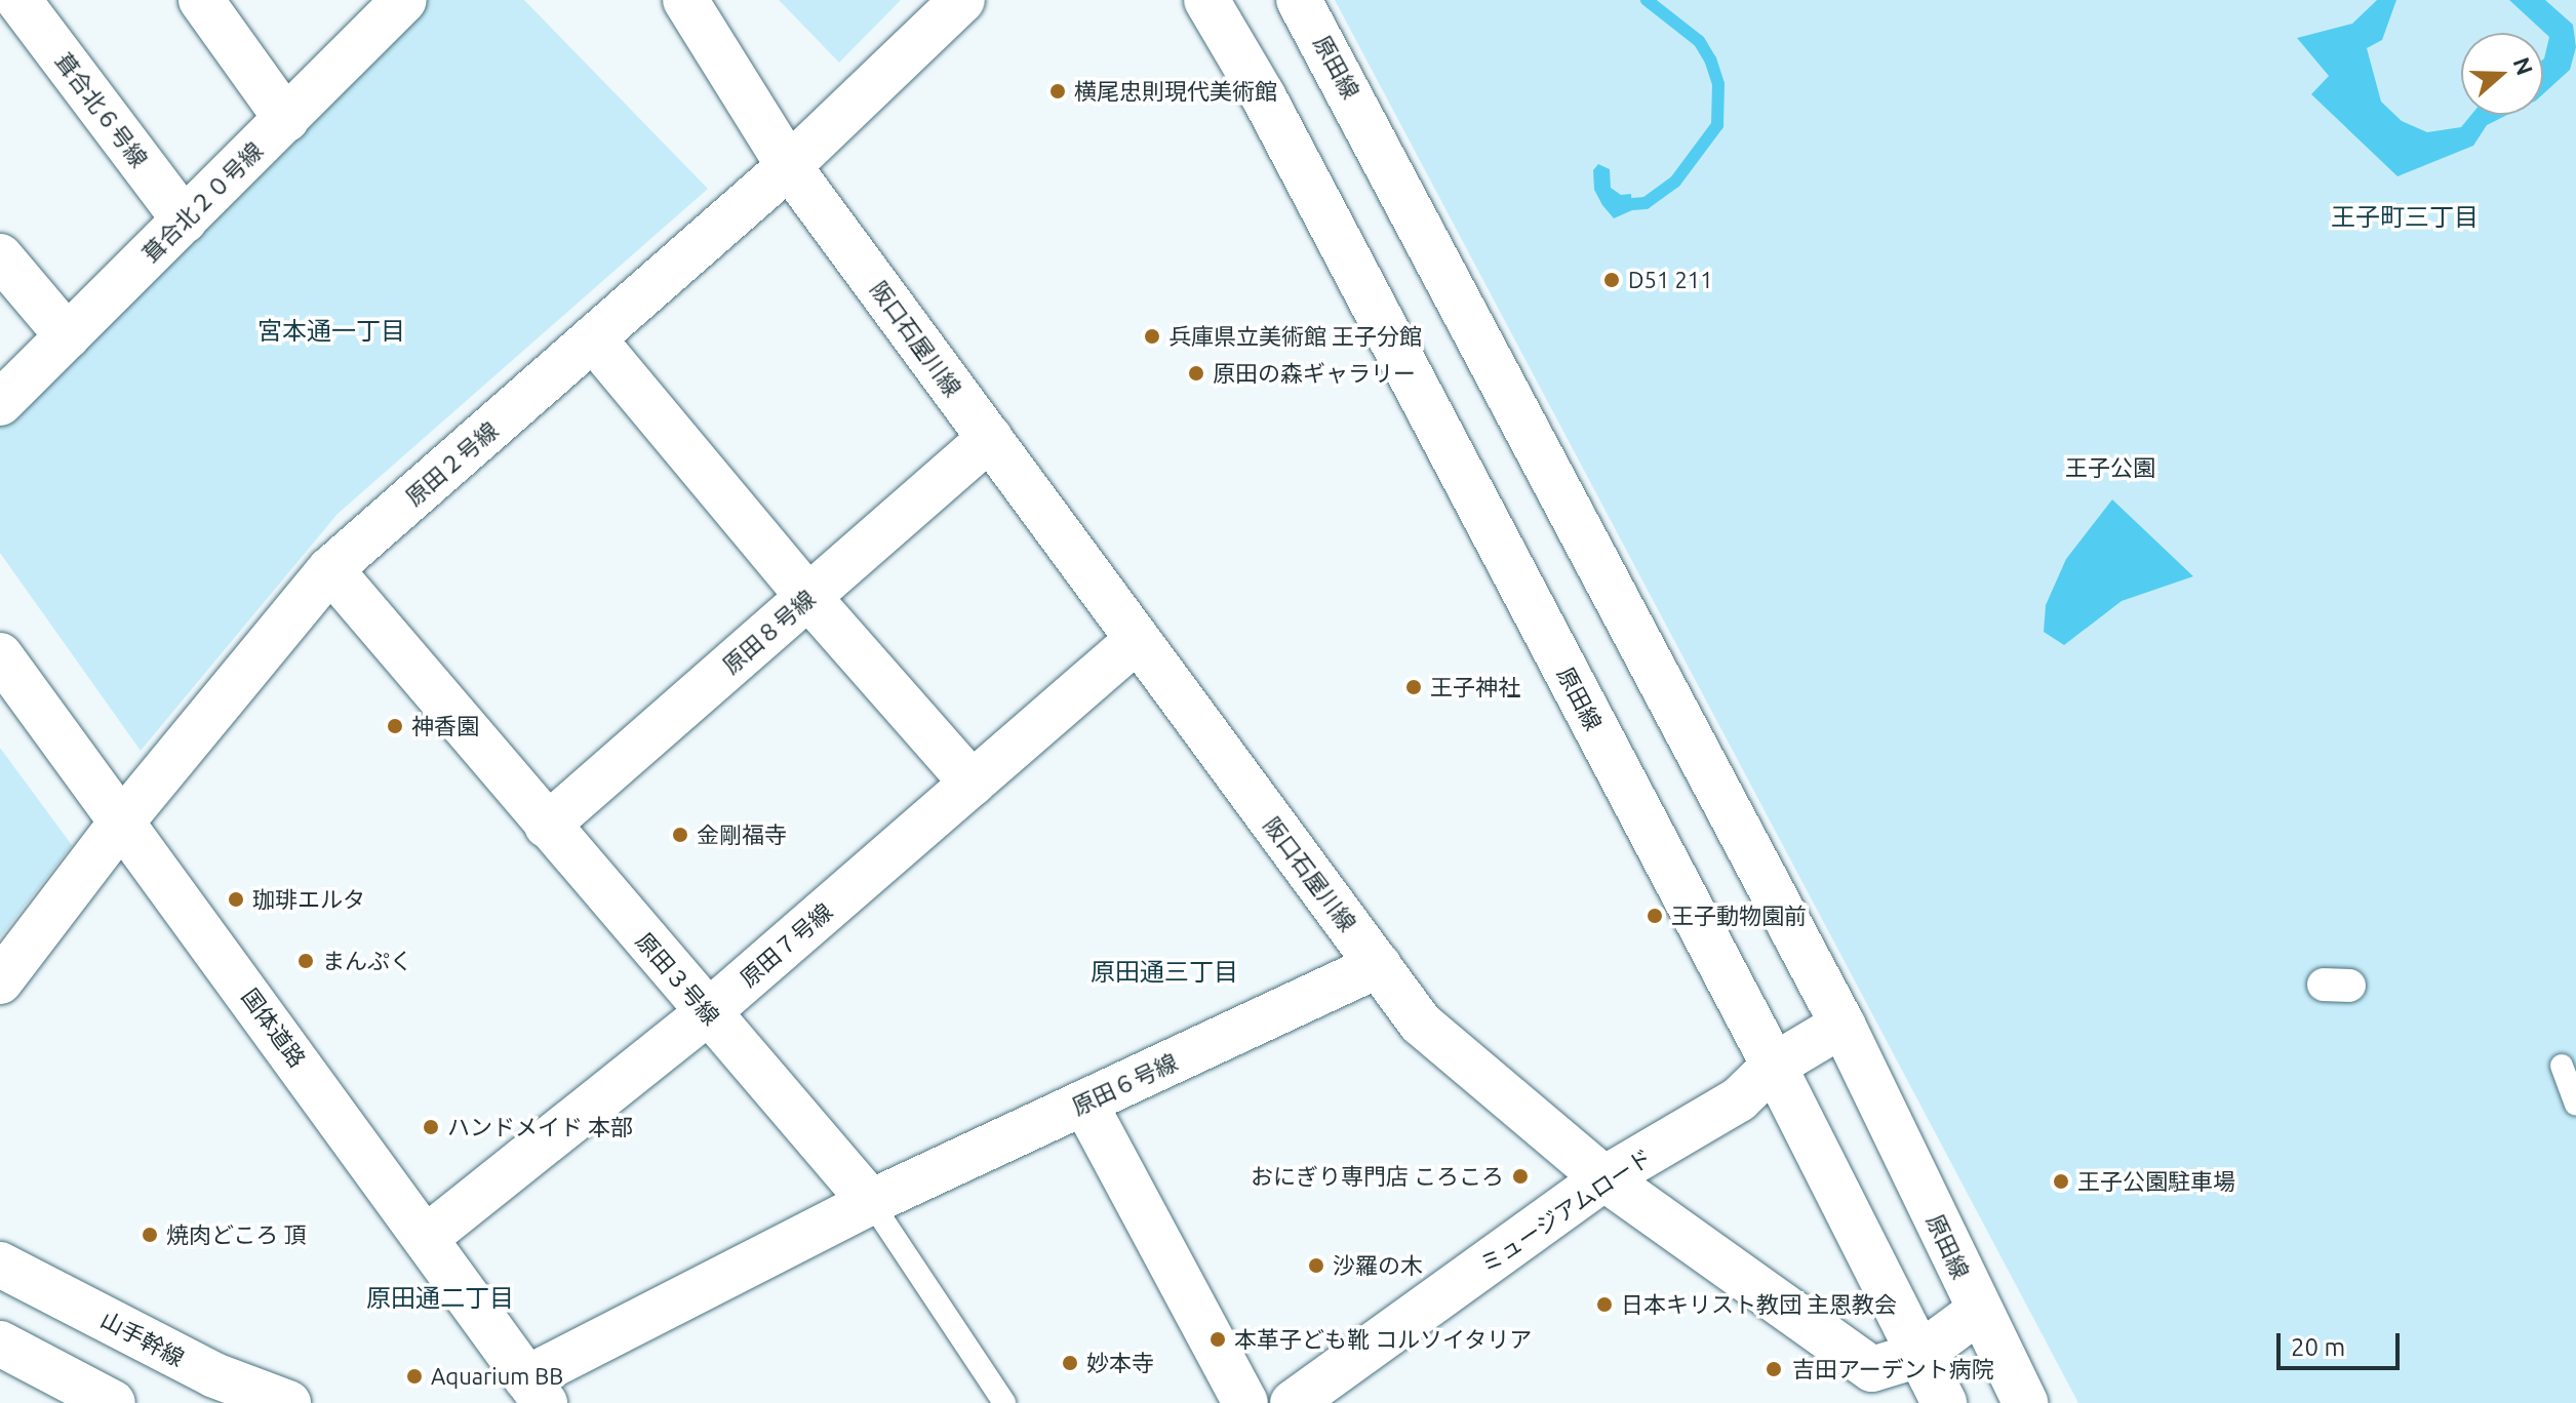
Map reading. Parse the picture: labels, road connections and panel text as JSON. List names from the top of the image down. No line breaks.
{"streets":{"street":["原田線","葺合北６号線","葺合北２０号線","阪口石屋川線","原田２号線","原田８号線","原田７号線","原田３号線","国体道路","原田６号線","ミュージアムロード","山手幹線"]},"crossings":[["原田線","阪口石屋川線"],["原田線","ミュージアムロード"],["葺合北６号線","葺合北２０号線"],["阪口石屋川線","原田２号線"],["阪口石屋川線","原田８号線"],["阪口石屋川線","原田７号線"],["阪口石屋川線","原田６号線"],["阪口石屋川線","ミュージアムロード"],["原田２号線","原田３号線"],["原田２号線","国体道路"],["原田８号線","原田３号線"],["原田７号線","原田３号線"],["原田７号線","国体道路"],["原田３号線","原田６号線"],["国体道路","原田６号線"]],"districts":["王子町三丁目","宮本通一丁目","原田通三丁目","原田通二丁目"],"parks":["王子公園"],"places":["横尾忠則現代美術館","D51 211","兵庫県立美術館 王子分館","原田の森ギャラリー","王子神社","神香園","金剛福寺","珈琲エルタ","王子動物園前","まんぷく","ハンドメイド 本部","おにぎり専門店 ころころ","王子公園駐車場","焼肉どころ 頂","沙羅の木","日本キリスト教団 主恩教会","本革子ども靴 コルソイタリア","妙本寺","吉田アーデント病院","Aquarium BB"],"scale_bar":"20 m","north":"right"}
